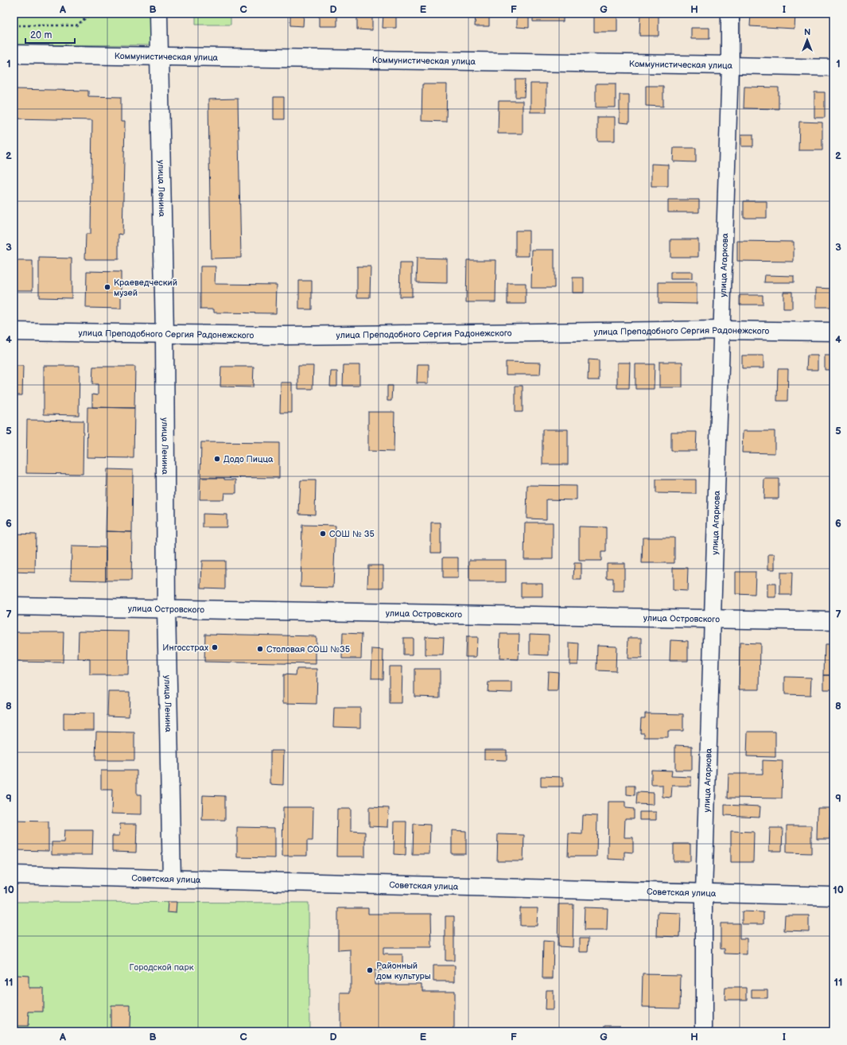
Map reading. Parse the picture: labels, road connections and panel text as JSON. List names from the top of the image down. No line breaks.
{"streets":{"street":["Коммунистическая улица","улица Ленина","улица Агаркова","улица Преподобного Сергия Радонежского","улица Островского","Советская улица"]},"crossings":[["Коммунистическая улица","улица Ленина"],["Коммунистическая улица","улица Агаркова"],["улица Ленина","улица Преподобного Сергия Радонежского"],["улица Ленина","улица Островского"],["улица Ленина","Советская улица"],["улица Агаркова","улица Преподобного Сергия Радонежского"],["улица Агаркова","улица Островского"],["улица Агаркова","Советская улица"]],"parks":["Городской парк"],"places":["Краеведческий музей","Додо Пицца","СОШ № 35","Ингосстрах","Столовая СОШ №35","Районный дом культуры"],"scale_bar":"20 m","north":"top","grid":{"columns":["A","B","C","D","E","F","G","H","I"],"rows":["1","2","3","4","5","6","7","8","9","10","11"]}}
